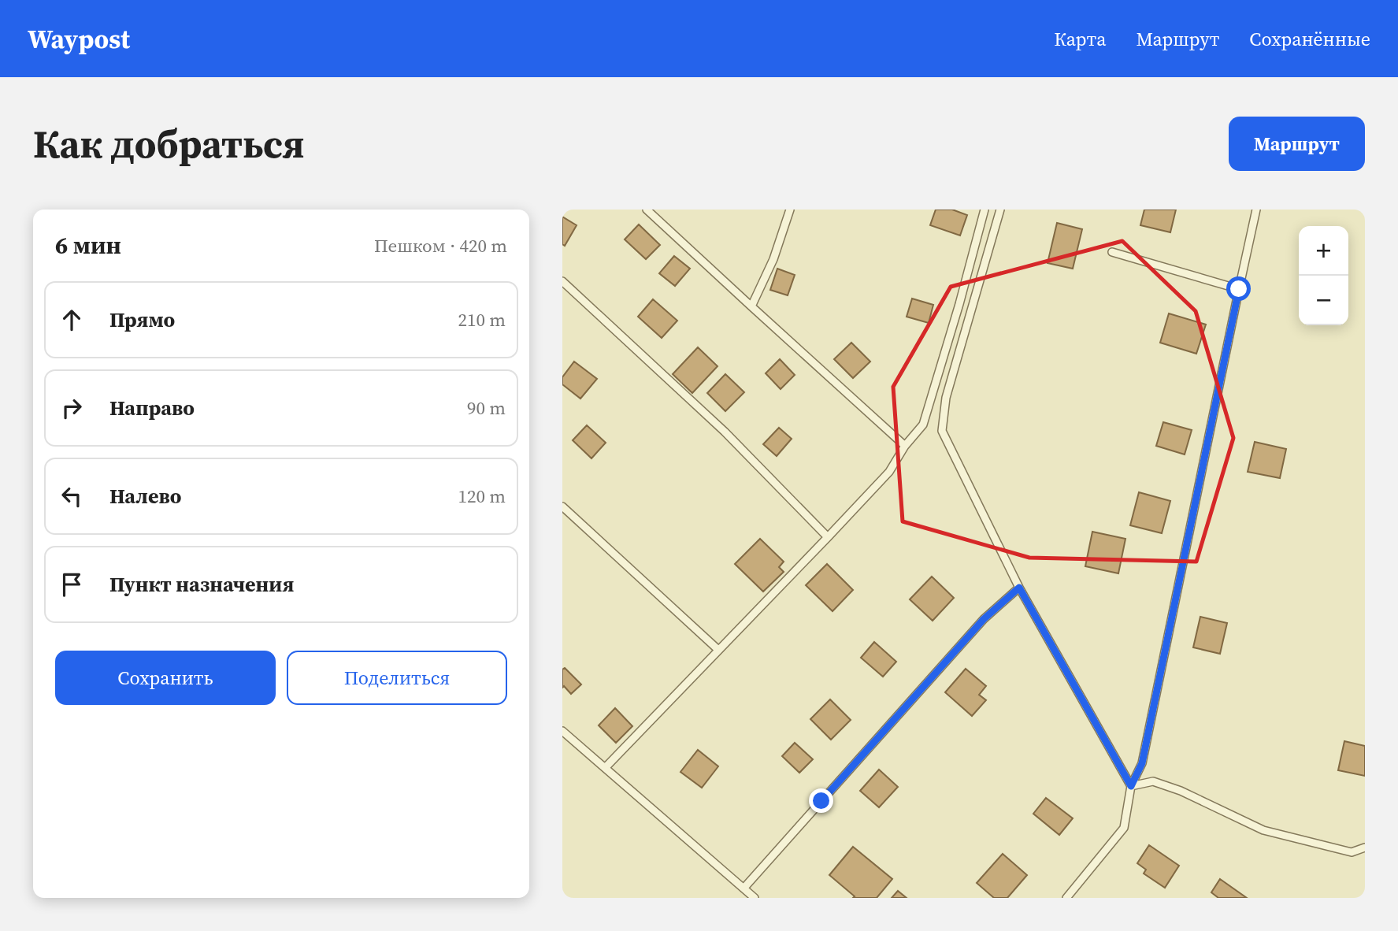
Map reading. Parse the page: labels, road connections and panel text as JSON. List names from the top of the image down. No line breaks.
{"page":{"header":"Waypost","nav":["Карта","Маршрут","Сохранённые"],"buttons":["Маршрут",["Сохранить","Поделиться"]],"title":"Как добраться","heading":["6 мин","Пешком · 420 m"],"map_buttons":["+","−"],"list":[["Прямо","210 m"],["Направо","90 m"],["Налево","120 m"],"Пункт назначения"]}}
